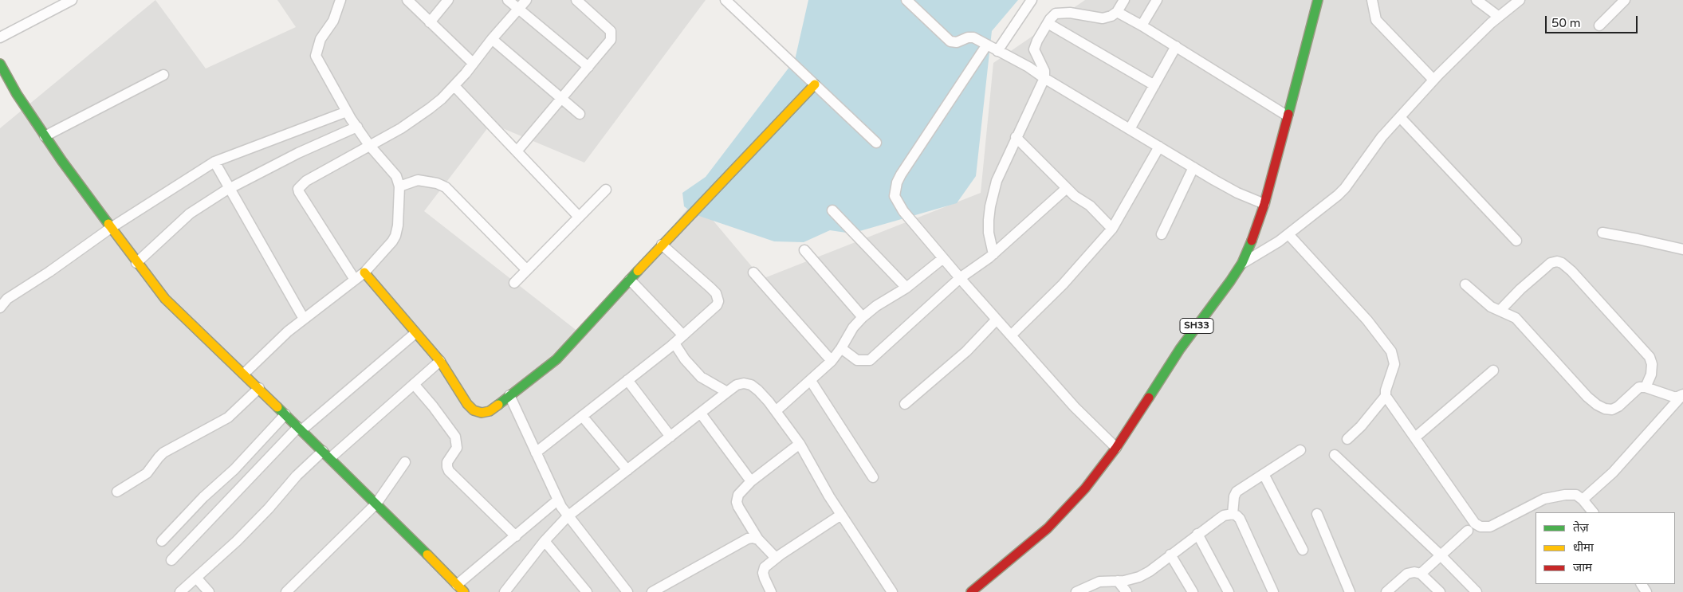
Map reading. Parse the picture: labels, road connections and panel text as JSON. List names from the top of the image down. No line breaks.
{"streets":{"street":["SH33"]},"legend":["तेज़","धीमा","जाम"],"scale_bar":"50 m"}
